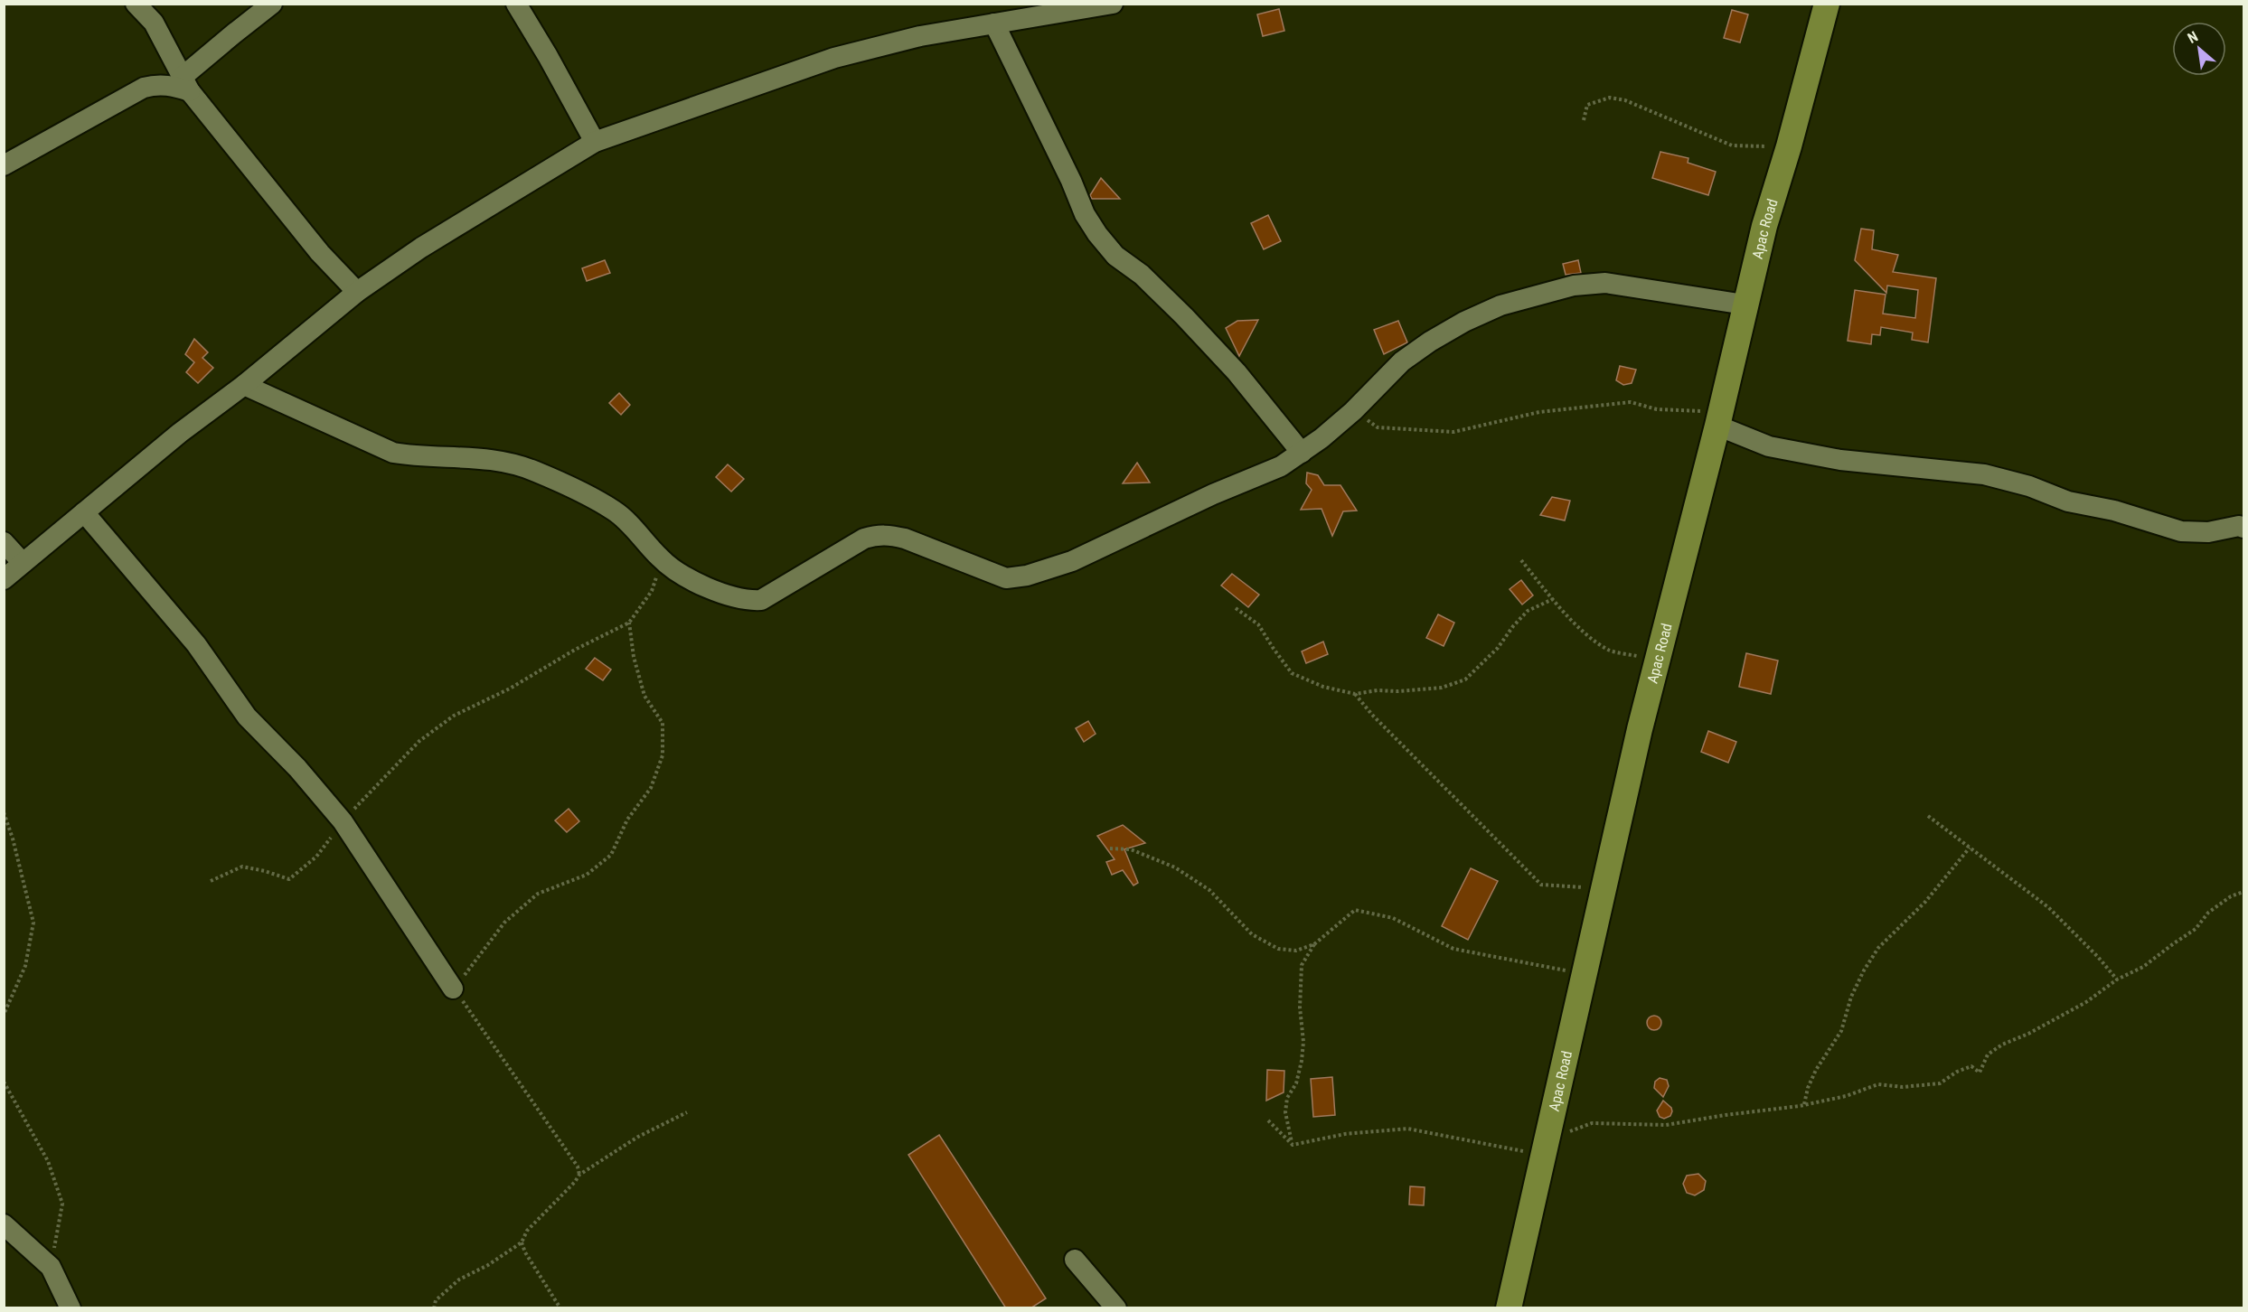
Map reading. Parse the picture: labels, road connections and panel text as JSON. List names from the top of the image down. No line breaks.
{"streets":{"main road":["Apac Road"]},"north":"top left"}
